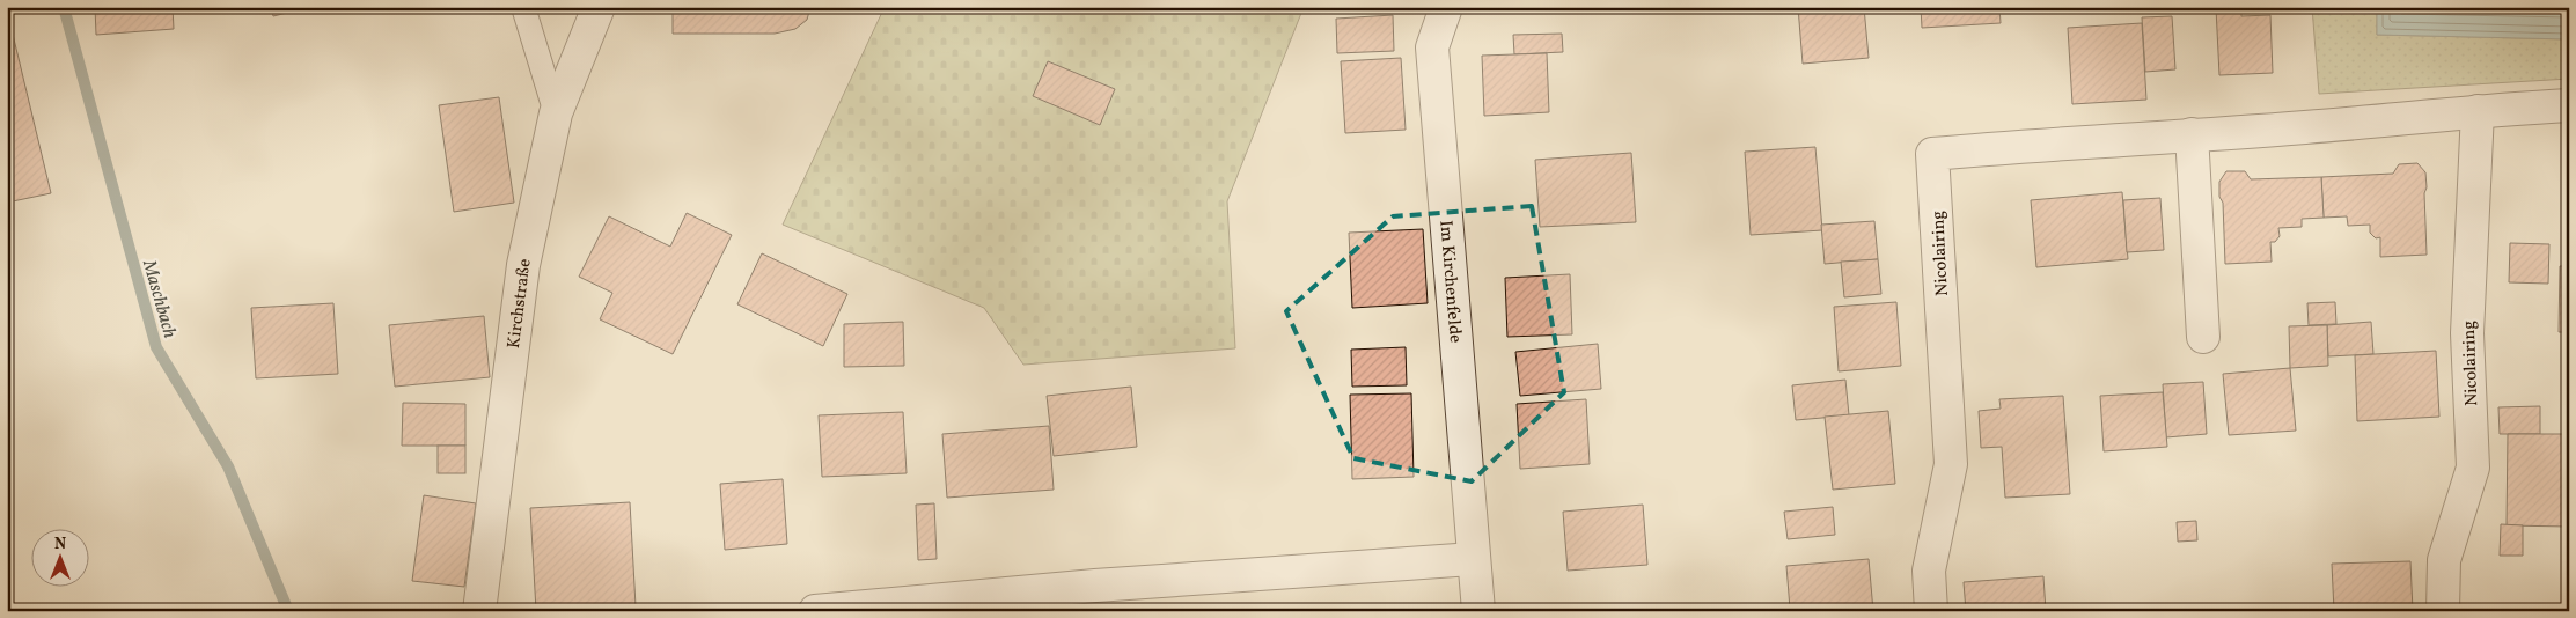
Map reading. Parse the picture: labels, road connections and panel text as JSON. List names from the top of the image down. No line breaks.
{"streets":{"street":["Nicolairing","Im Kirchenfelde","Kirchstraße"]},"water":["Maschbach"],"north":"top"}
